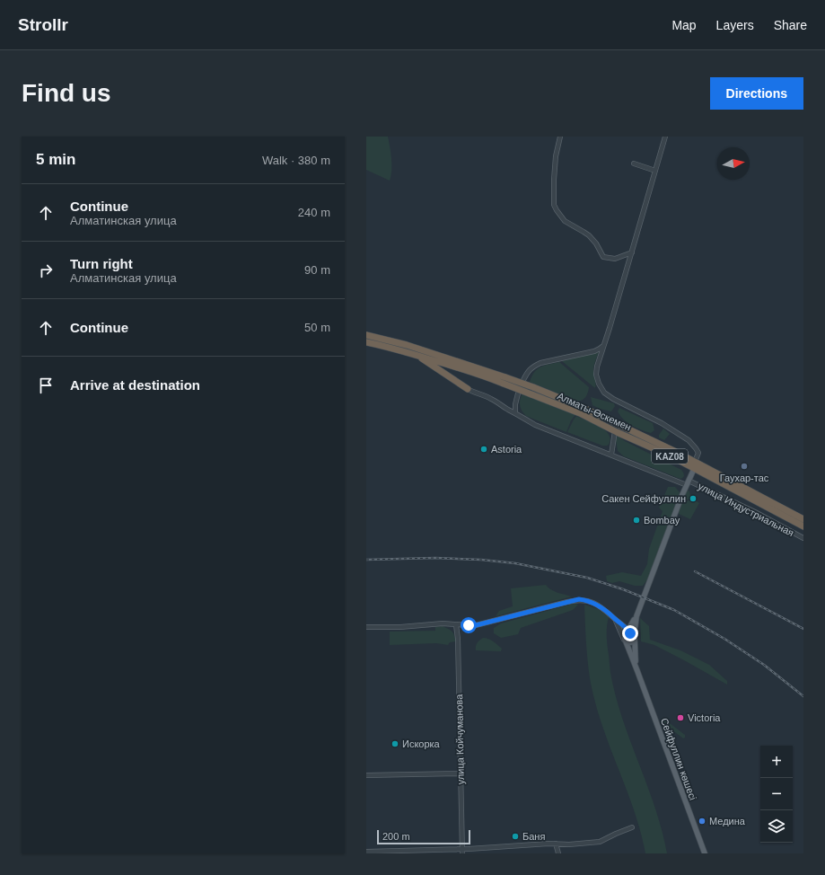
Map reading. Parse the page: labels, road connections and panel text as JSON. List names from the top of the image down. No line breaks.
{"streets":{"highway":["Алматы-Өскемен","KAZ08"],"main road":["Сейфуллин көшесі"],"street":["улица Индустриальная","улица Койчуманова"]},"places":["Astoria","Гаухар-тас","Сакен Сейфуллин","Bombay","Victoria","Искоркa","Медина","Баня"],"scale_bar":"200 m","north":"right","page":{"header":"Strollr","nav":["Map","Layers","Share"],"buttons":"Directions","title":"Find us","heading":["5 min","Walk · 380 m"],"list":[["Continue","Алматинская улица","240 m"],["Turn right","Алматинская улица","90 m"],["Continue","50 m"],"Arrive at destination"],"map_buttons":["+","−"],"scale":"200 m"}}
